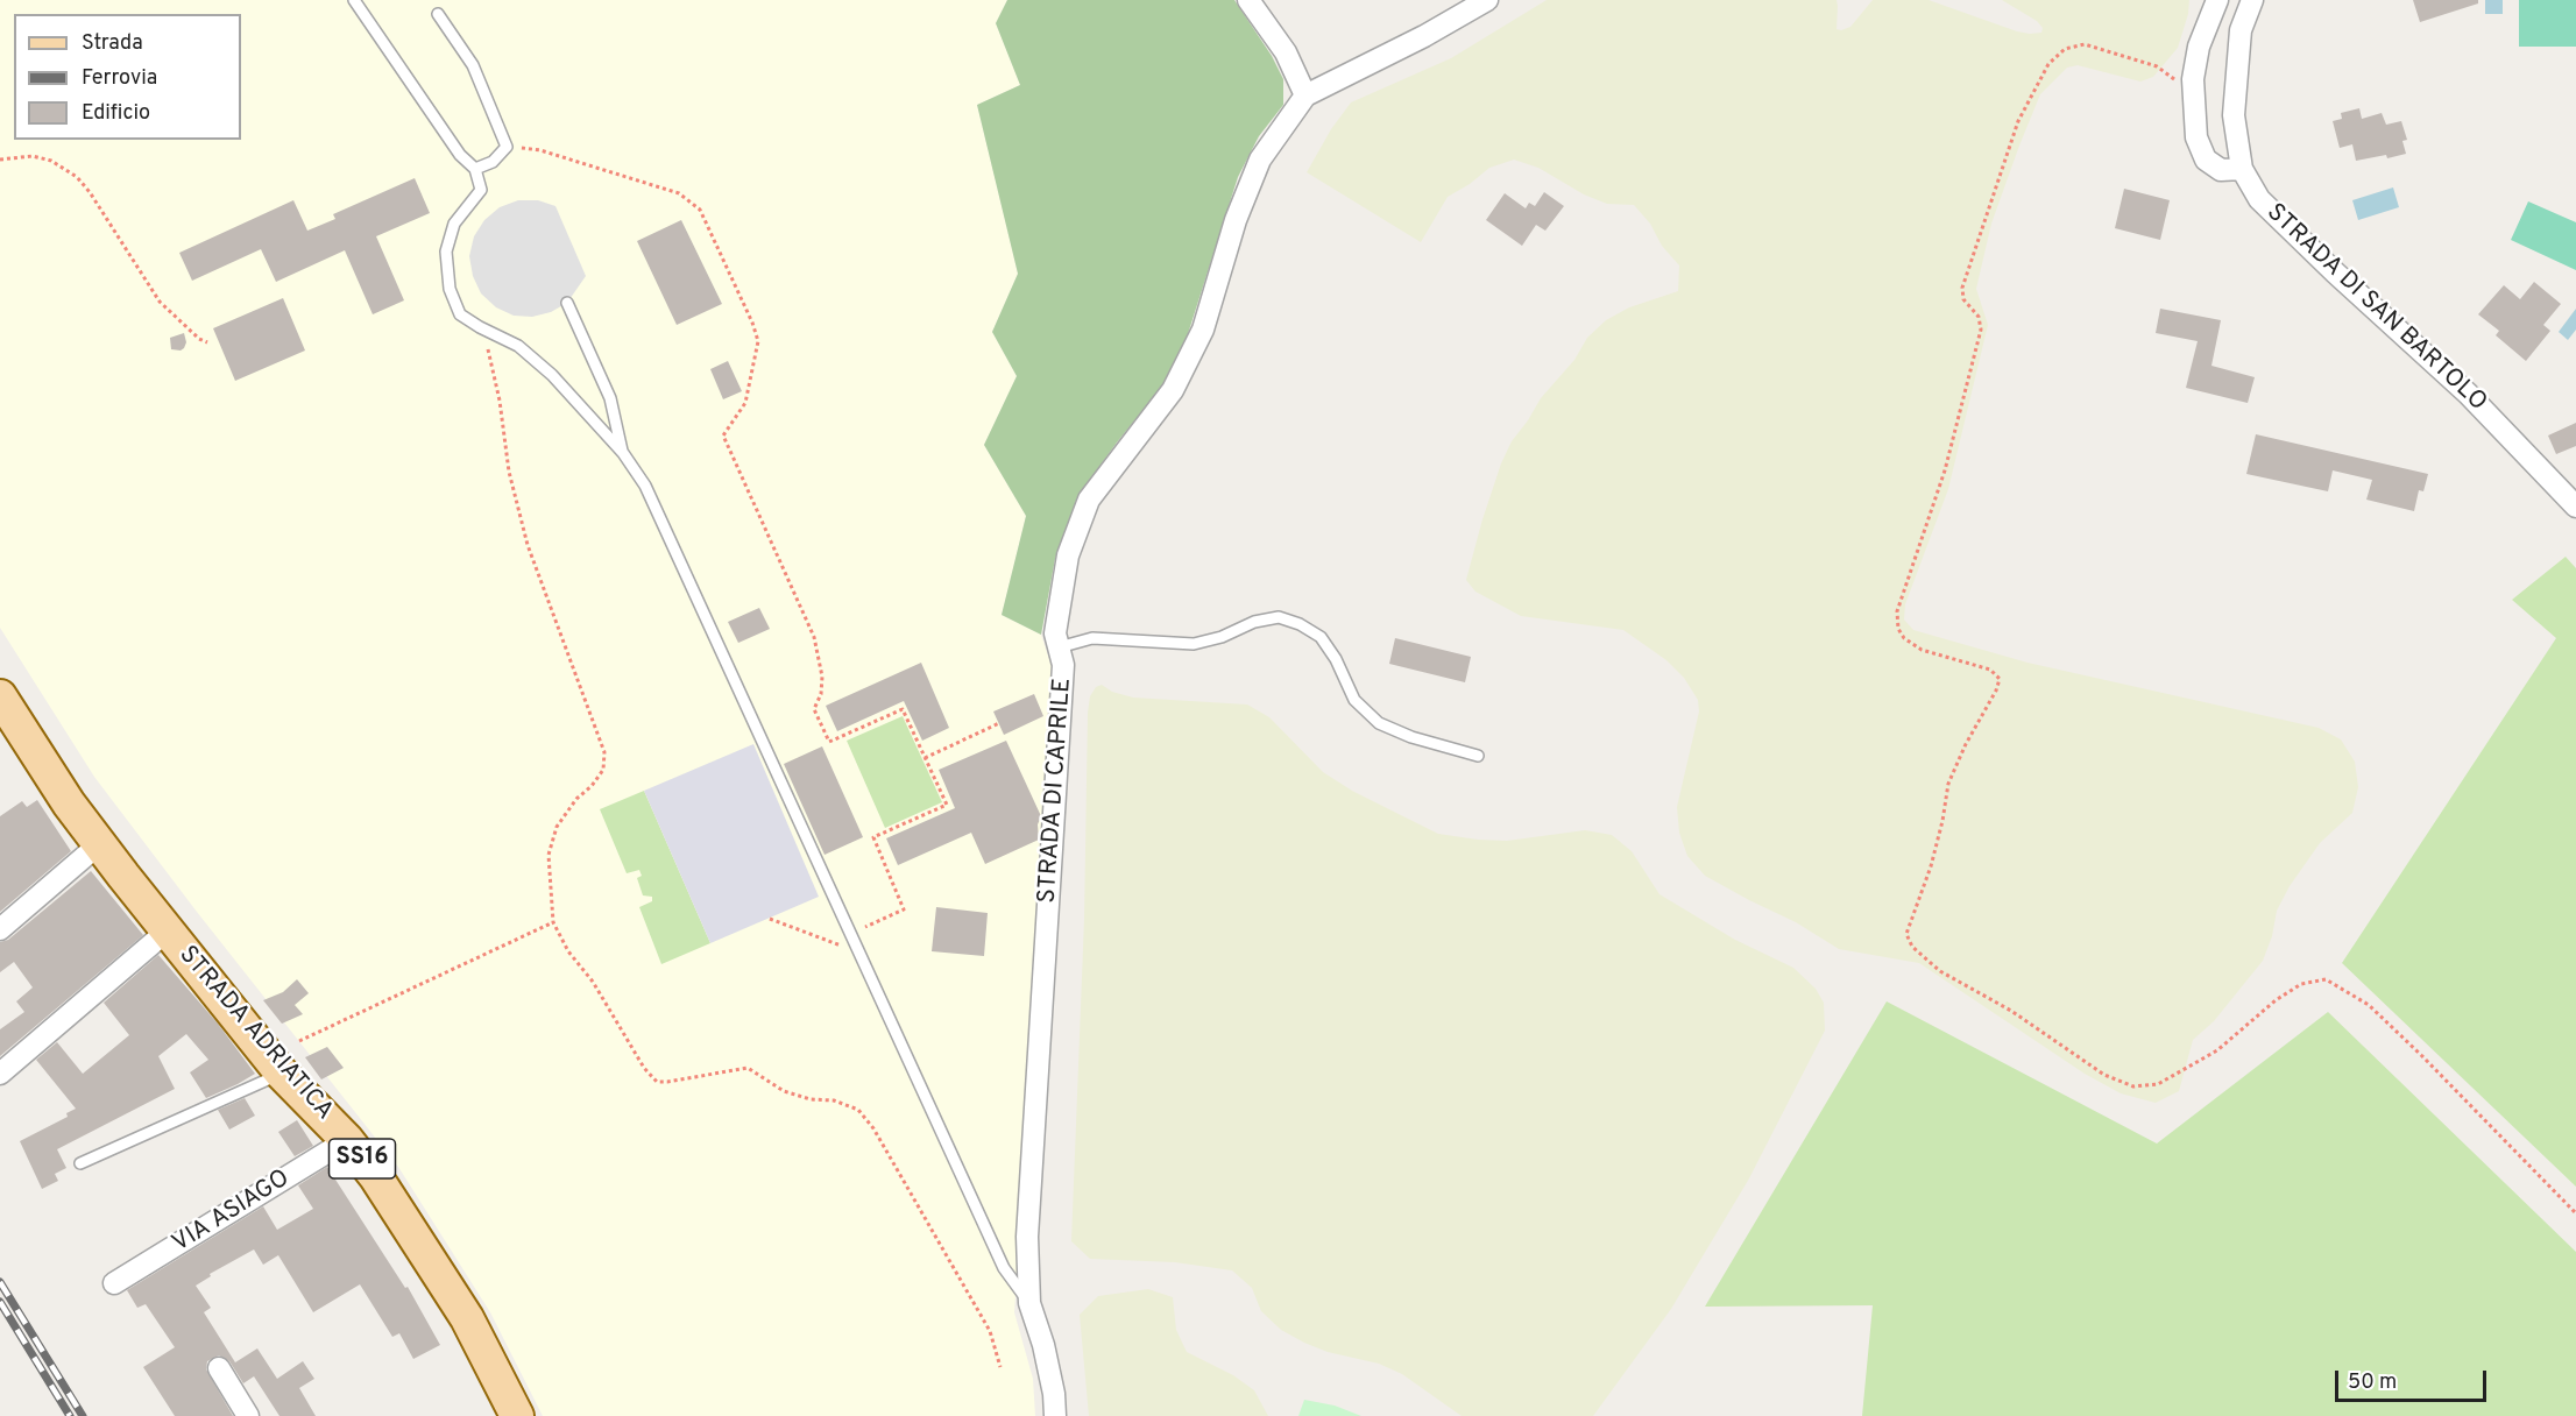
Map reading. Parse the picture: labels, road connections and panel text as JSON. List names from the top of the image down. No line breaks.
{"streets":{"main road":["STRADA ADRIATICA","SS16"],"street":["STRADA DI SAN BARTOLO","STRADA DI CAPRILE","VIA ASIAGO"]},"crossings":[["STRADA ADRIATICA","VIA ASIAGO"]],"legend":["Strada","Ferrovia","Edificio"],"scale_bar":"50 m"}
